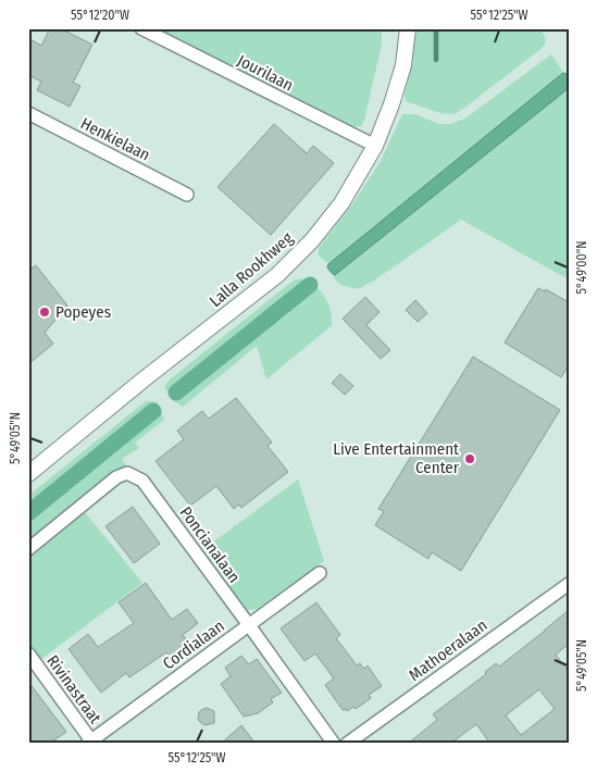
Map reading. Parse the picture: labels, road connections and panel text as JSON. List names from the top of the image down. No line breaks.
{"streets":{"street":["Jourilaan","Henkielaan","Lalla Rookhweg","Poncianalaan","Cordialaan","Mathoeralaan","Rivinastraat"]},"crossings":[["Jourilaan","Lalla Rookhweg"],["Poncianalaan","Cordialaan"],["Cordialaan","Rivinastraat"]],"places":["Popeyes","Live Entertainment Center"],"coordinates":["55°12'20\"W","55°12'25\"W","5°49'00\"N","5°49'05\"N"]}
